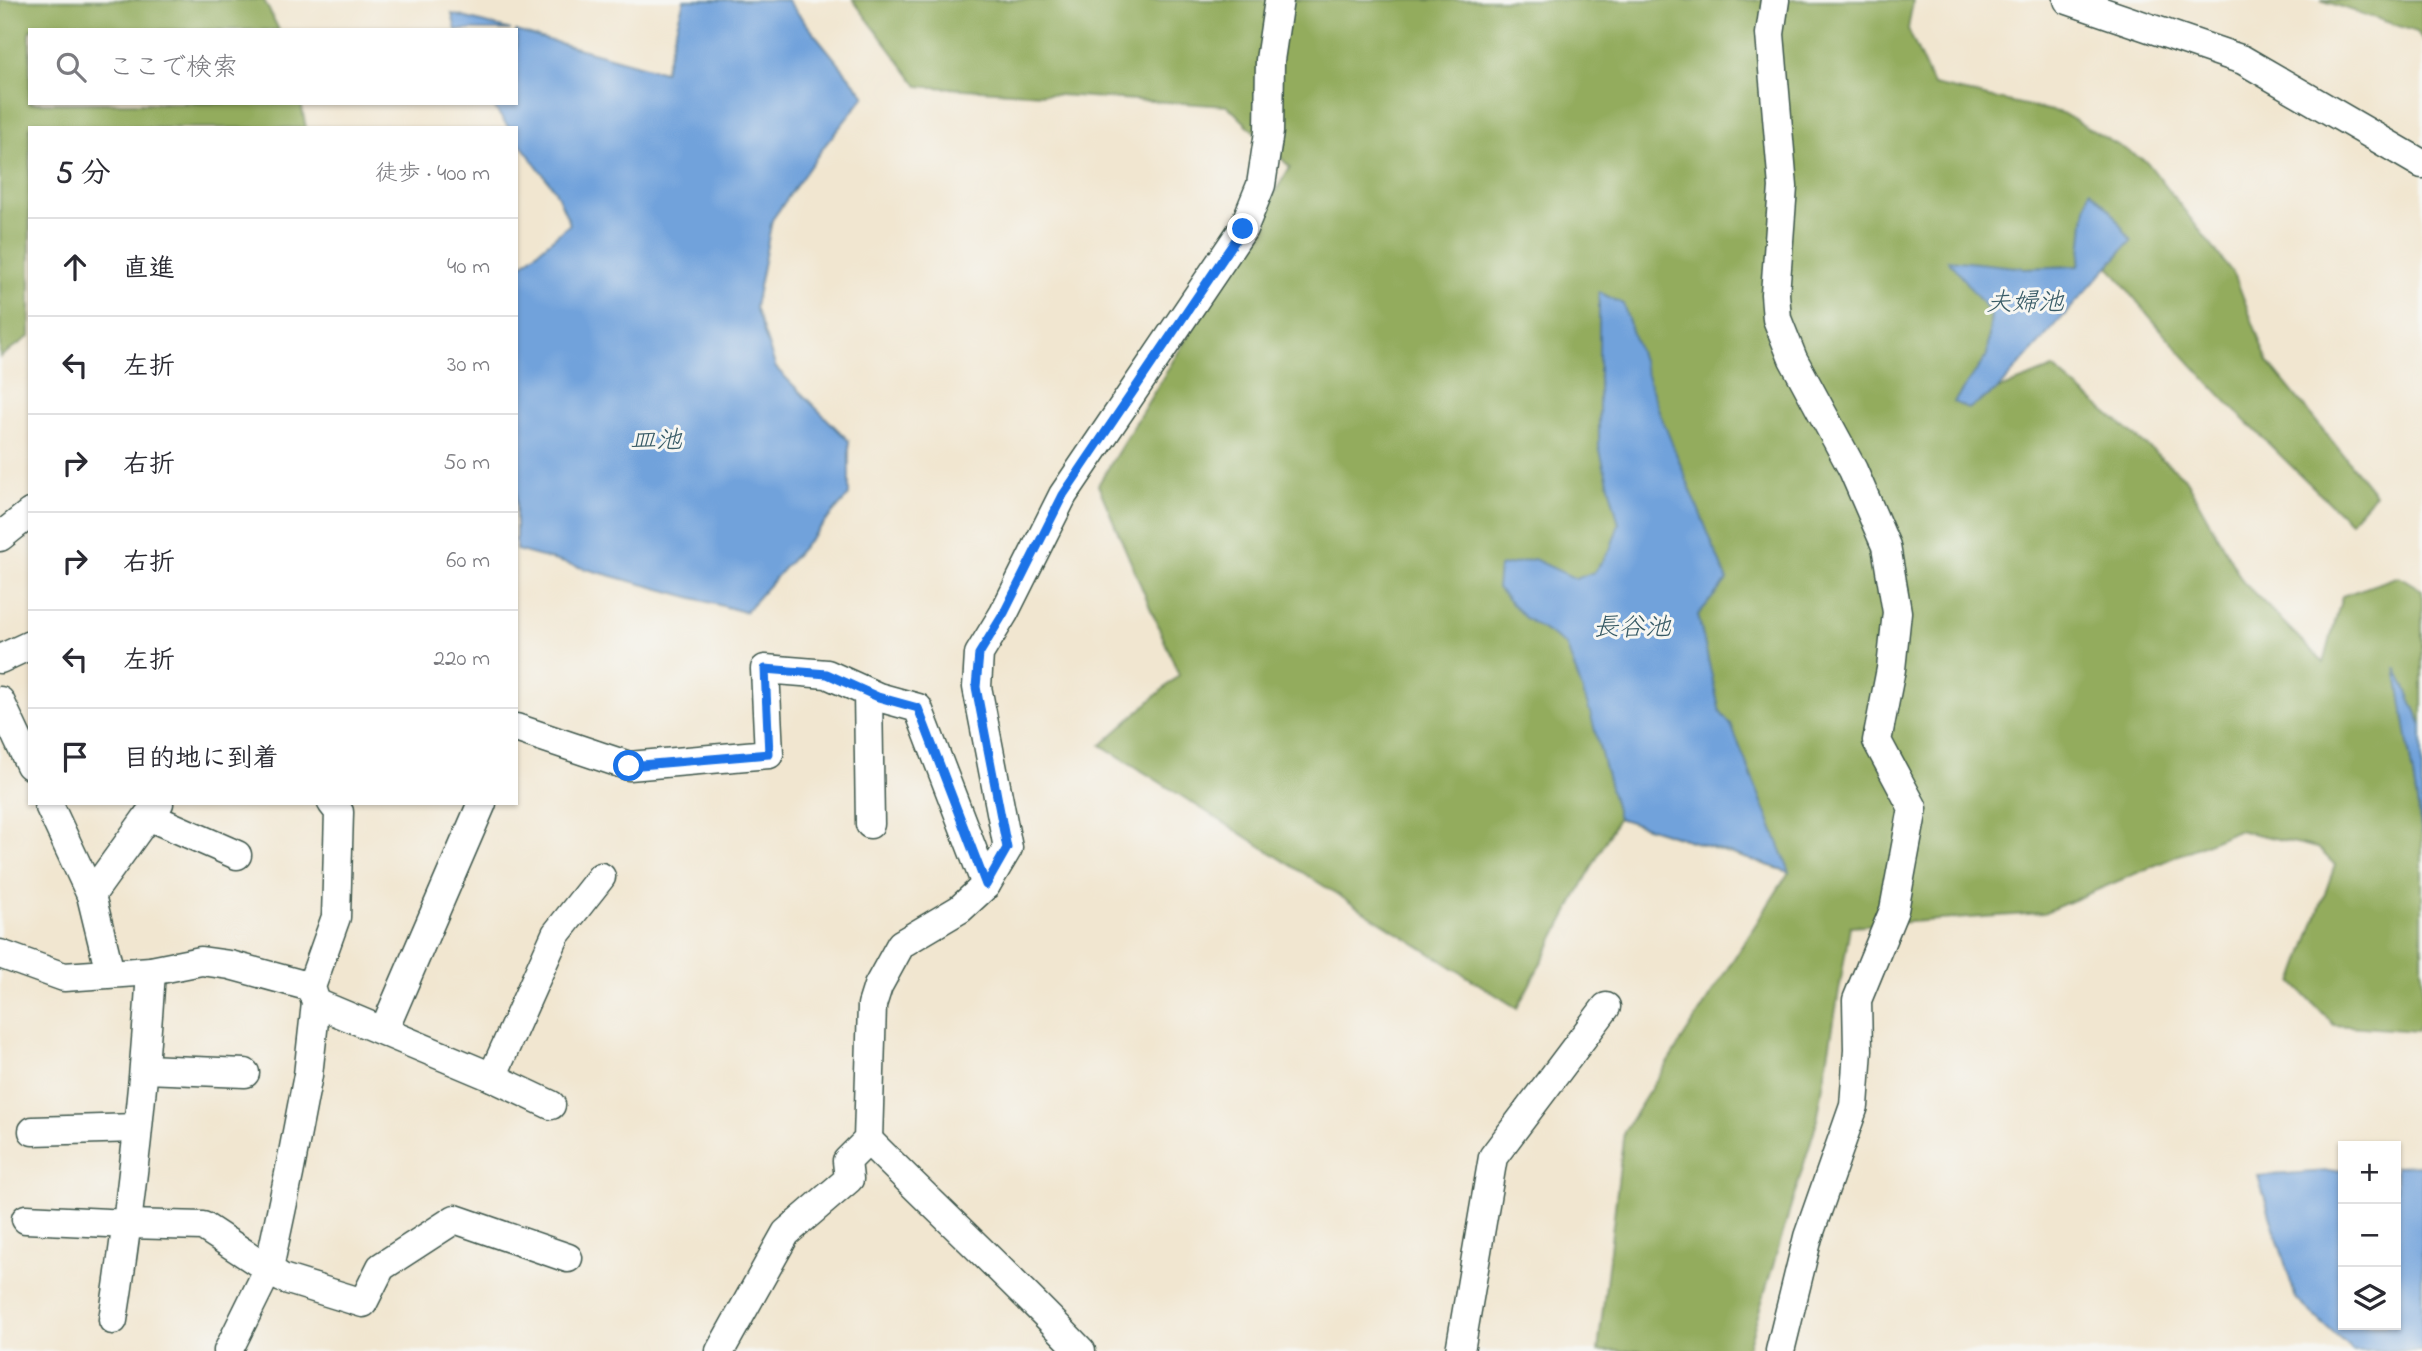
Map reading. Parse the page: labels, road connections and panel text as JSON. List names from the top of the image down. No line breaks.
{"water":["夫婦池","皿池","長谷池"],"page":{"search":"ここで検索","heading":["5 分","徒歩 · 400 m"],"list":[["直進","40 m"],["左折","30 m"],["右折","50 m"],["右折","60 m"],["左折","220 m"],"目的地に到着"],"map_buttons":["+","−"]}}
